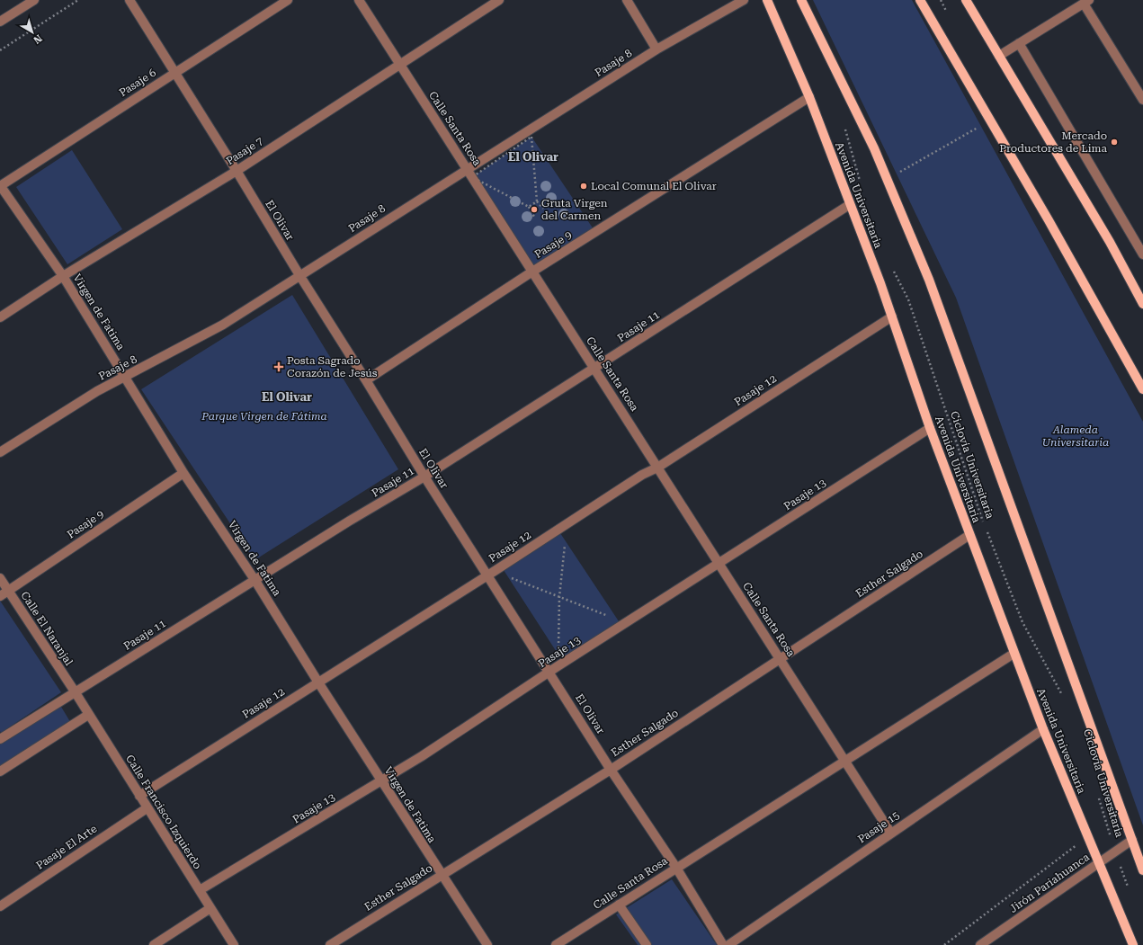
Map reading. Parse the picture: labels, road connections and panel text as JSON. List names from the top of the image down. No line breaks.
{"streets":{"main road":["Avenida Universitaria"],"street":["Pasaje 8","Pasaje 6","Calle Santa Rosa","Pasaje 7","El Olivar","Pasaje 9","Virgen de Fatima","Pasaje 11","Pasaje 12","Pasaje 13","Esther Salgado","Calle El Naranjal","Calle Francisco Izquierdo","Pasaje 15","Pasaje El Arte","Jirón Pariahuanca"],"path":["Ciclovía Universitaria"]},"crossings":[["Pasaje 8","Calle Santa Rosa"],["Pasaje 8","El Olivar"],["Pasaje 8","Virgen de Fatima"],["Pasaje 6","El Olivar"],["Pasaje 6","Virgen de Fatima"],["Calle Santa Rosa","Pasaje 7"],["Calle Santa Rosa","Avenida Universitaria"],["Calle Santa Rosa","El Olivar"],["Calle Santa Rosa","Pasaje 9"],["Calle Santa Rosa","Pasaje 11"],["Calle Santa Rosa","Pasaje 12"],["Calle Santa Rosa","Pasaje 13"],["Calle Santa Rosa","Esther Salgado"],["Calle Santa Rosa","Pasaje 15"],["Pasaje 7","El Olivar"],["Pasaje 7","Virgen de Fatima"],["Avenida Universitaria","Pasaje 9"],["Avenida Universitaria","Pasaje 11"],["Avenida Universitaria","Pasaje 12"],["Avenida Universitaria","Pasaje 13"],["Avenida Universitaria","Esther Salgado"],["Avenida Universitaria","Pasaje 15"],["Avenida Universitaria","Jirón Pariahuanca"],["El Olivar","Pasaje 9"],["El Olivar","Pasaje 11"],["El Olivar","Pasaje 12"],["El Olivar","Pasaje 13"],["El Olivar","Esther Salgado"],["Pasaje 9","Virgen de Fatima"],["Pasaje 9","Calle El Naranjal"],["Virgen de Fatima","Pasaje 11"],["Virgen de Fatima","Pasaje 12"],["Virgen de Fatima","Pasaje 13"],["Virgen de Fatima","Esther Salgado"],["Pasaje 11","Calle El Naranjal"],["Pasaje 11","Calle Francisco Izquierdo"],["Pasaje 12","Calle Francisco Izquierdo"],["Ciclovía Universitaria","Jirón Pariahuanca"],["Pasaje 13","Calle Francisco Izquierdo"],["Calle El Naranjal","Calle Francisco Izquierdo"],["Calle Francisco Izquierdo","Pasaje El Arte"]],"districts":["El Olivar","El Olivar"],"parks":["Parque Virgen de Fátima","Alameda Universitaria"],"places":{"other":["Mercado Productores de Lima","Local Comunal El Olivar","Gruta Virgen del Carmen"],"health":["Posta Sagrado Corazón de Jesús"]},"north":"bottom right"}
